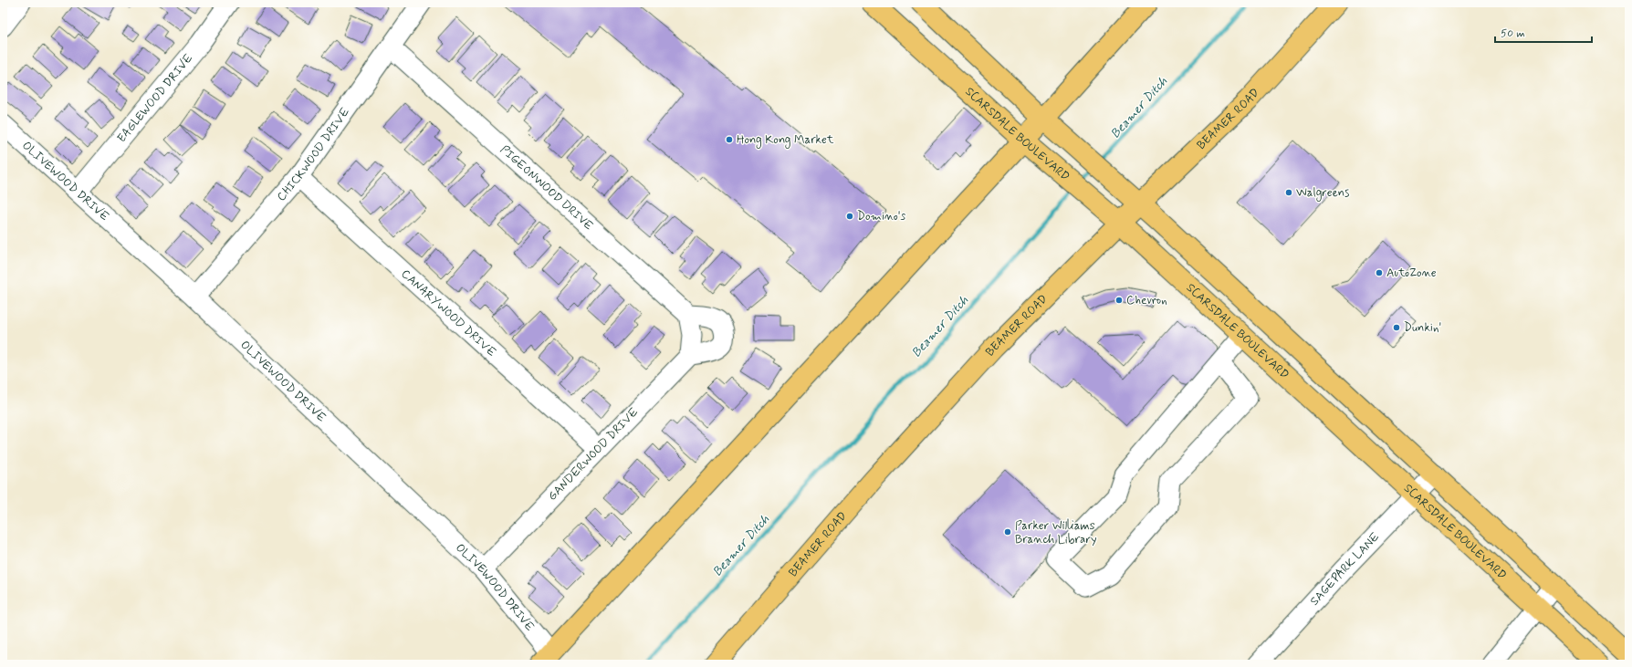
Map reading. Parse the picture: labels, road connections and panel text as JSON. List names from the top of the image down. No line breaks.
{"streets":{"main road":["BEAMER ROAD","SCARSDALE BOULEVARD"],"street":["EAGLEWOOD DRIVE","CHICKWOOD DRIVE","OLIVEWOOD DRIVE","PIGEONWOOD DRIVE","CANARYWOOD DRIVE","GANDERWOOD DRIVE","SAGEPARK LANE"]},"crossings":[["EAGLEWOOD DRIVE","OLIVEWOOD DRIVE"],["BEAMER ROAD","SCARSDALE BOULEVARD"],["SCARSDALE BOULEVARD","SAGEPARK LANE"],["CHICKWOOD DRIVE","OLIVEWOOD DRIVE"],["CHICKWOOD DRIVE","PIGEONWOOD DRIVE"],["CHICKWOOD DRIVE","CANARYWOOD DRIVE"],["OLIVEWOOD DRIVE","GANDERWOOD DRIVE"],["CANARYWOOD DRIVE","GANDERWOOD DRIVE"]],"water":["Beamer Ditch"],"places":["Hong Kong Market","Walgreens","Domino's","AutoZone","Chevron","Dunkin'","Parker Williams Branch Library"],"scale_bar":"50 m"}
